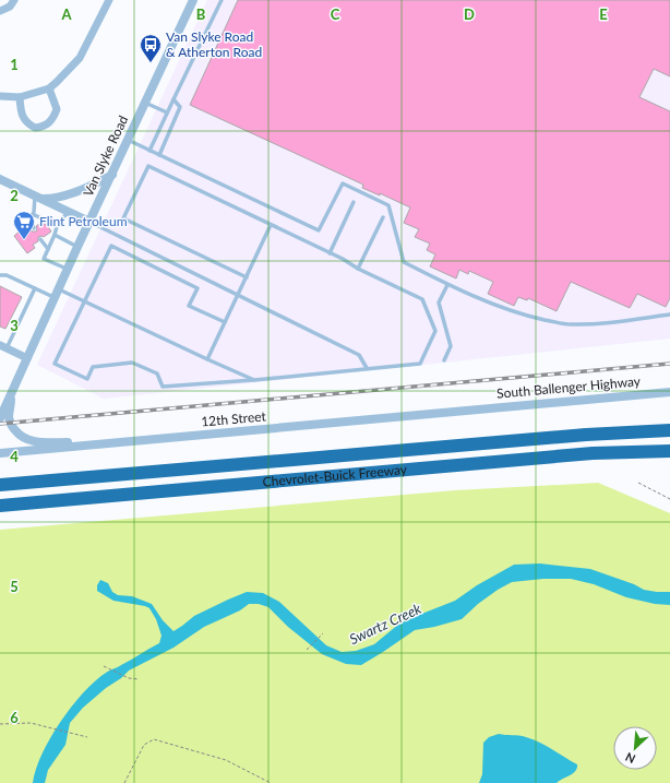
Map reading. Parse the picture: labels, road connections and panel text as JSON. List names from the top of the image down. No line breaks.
{"streets":{"highway":["Chevrolet-Buick Freeway"],"street":["Van Slyke Road","South Ballenger Highway","12th Street"]},"crossings":[["South Ballenger Highway","12th Street"]],"water":["Swartz Creek"],"places":{"bus stop":["Van Slyke Road & Atherton Road"],"supermarket":["Flint Petroleum"]},"north":"bottom left","grid":{"columns":["A","B","C","D","E"],"rows":["1","2","3","4","5","6"]}}
